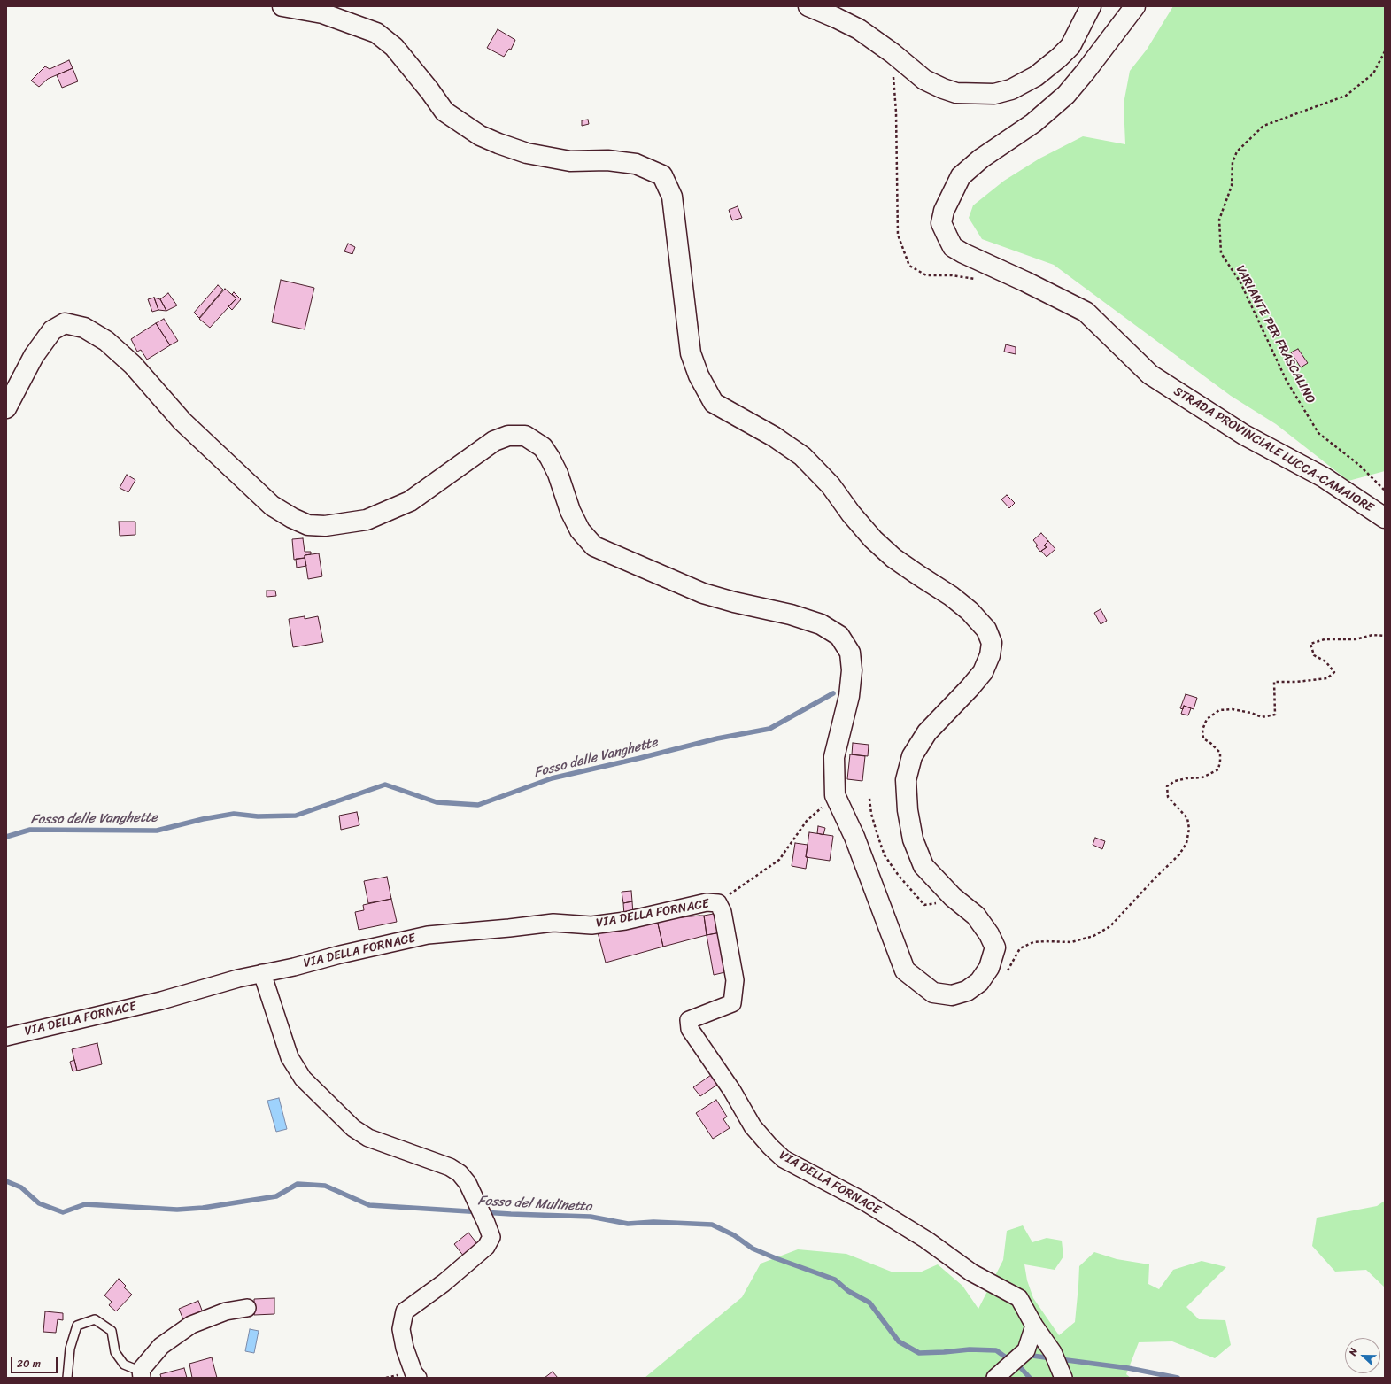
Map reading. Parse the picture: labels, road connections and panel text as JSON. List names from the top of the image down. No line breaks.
{"streets":{"main road":["STRADA PROVINCIALE LUCCA-CAMAIORE"],"street":["VIA DELLA FORNACE"],"path":["VARIANTE PER FRASCALINO"]},"water":["Fosso delle Vanghette","Fosso del Mulinetto"],"scale_bar":"20 m","north":"left"}
